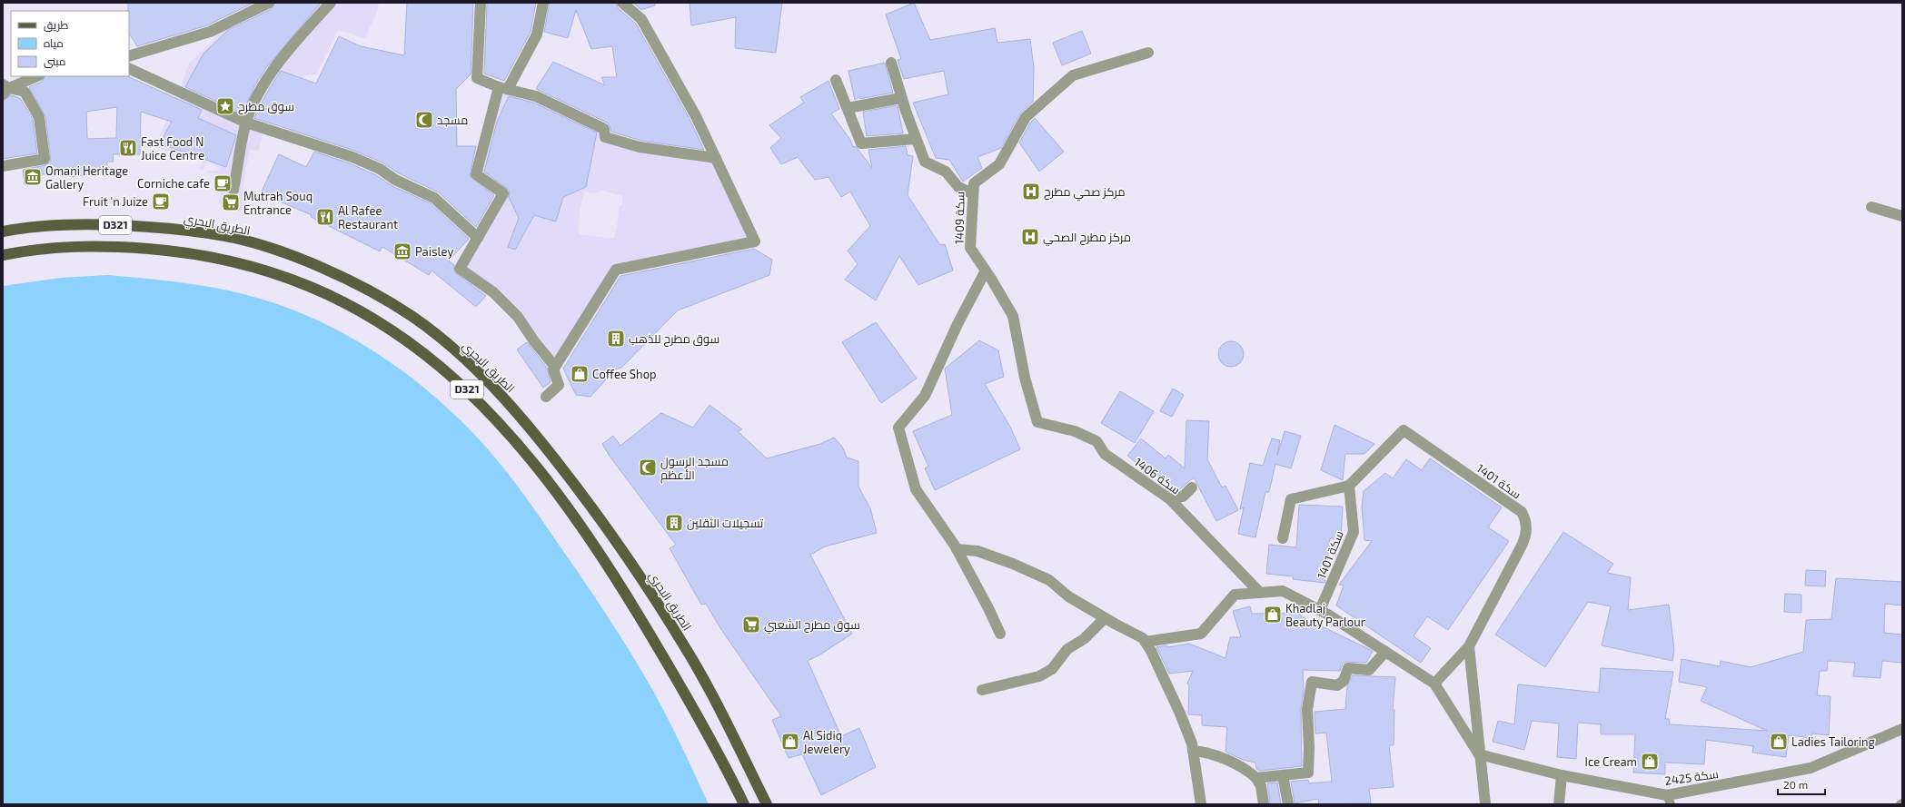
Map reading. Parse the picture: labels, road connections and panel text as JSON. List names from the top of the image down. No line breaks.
{"streets":{"main road":["الطريق البحري","D321"],"street":["1409 سكة","1406 سكة","1401 سكة","سكة 1401","سكة 2425"]},"crossings":[["1409 سكة","1406 سكة"],["1401 سكة","سكة 1401"]],"places":{"place":["سوق مطرح"],"mosque":["مسجد","مسجد الرسول الأعظم"],"restaurant":["Fast Food N Juice Centre","Al Rafee Restaurant"],"museum":["Omani Heritage Gallery","Paisley"],"cafe":["Corniche cafe","Fruit 'n Juize"],"hospital":["مركز صحي مطرح","مركز مطرح الصحي"],"supermarket":["Mutrah Souq Entrance","سوق مطرح الشعبي"],"building":["سوق مطرح للذهب","تسجيلات الثقلين"],"shop":["Coffee Shop","Khadlaj Beauty Parlour","Al Sidiq Jewelery","Ladies Tailoring","Ice Cream"]},"legend":["طريق","مياه","مبنى"],"scale_bar":"20 m"}
